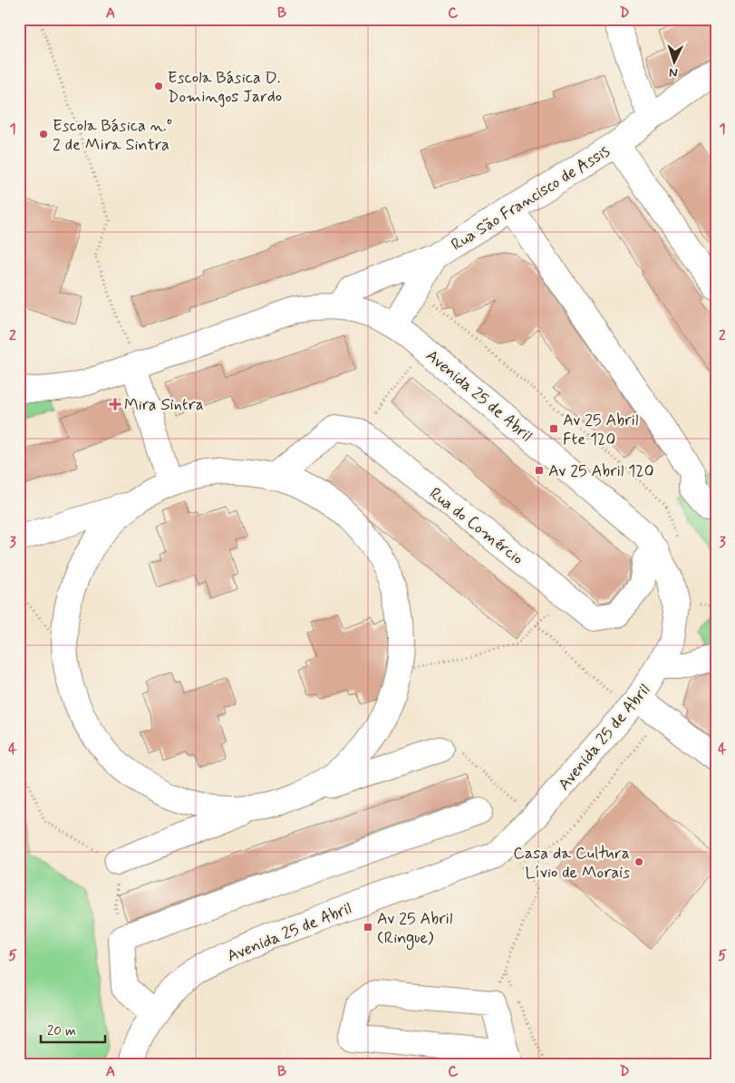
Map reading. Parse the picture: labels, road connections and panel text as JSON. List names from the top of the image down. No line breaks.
{"streets":{"street":["Rua São Francisco de Assis","Avenida 25 de Abril","Rua do Comércio"]},"crossings":[["Rua São Francisco de Assis","Avenida 25 de Abril"],["Avenida 25 de Abril","Rua do Comércio"]],"places":{"other":["Escola Básica D. Domingos Jardo","Escola Básica n.º 2 de Mira Sintra","Casa da Cultura Lívio de Morais"],"health":["Mira Sintra"],"transit":["Av 25 Abril Fte 120","Av 25 Abril 120","Av 25 Abril (Ringue)"]},"scale_bar":"20 m","north":"bottom","grid":{"columns":["A","B","C","D"],"rows":["1","2","3","4","5"]}}
